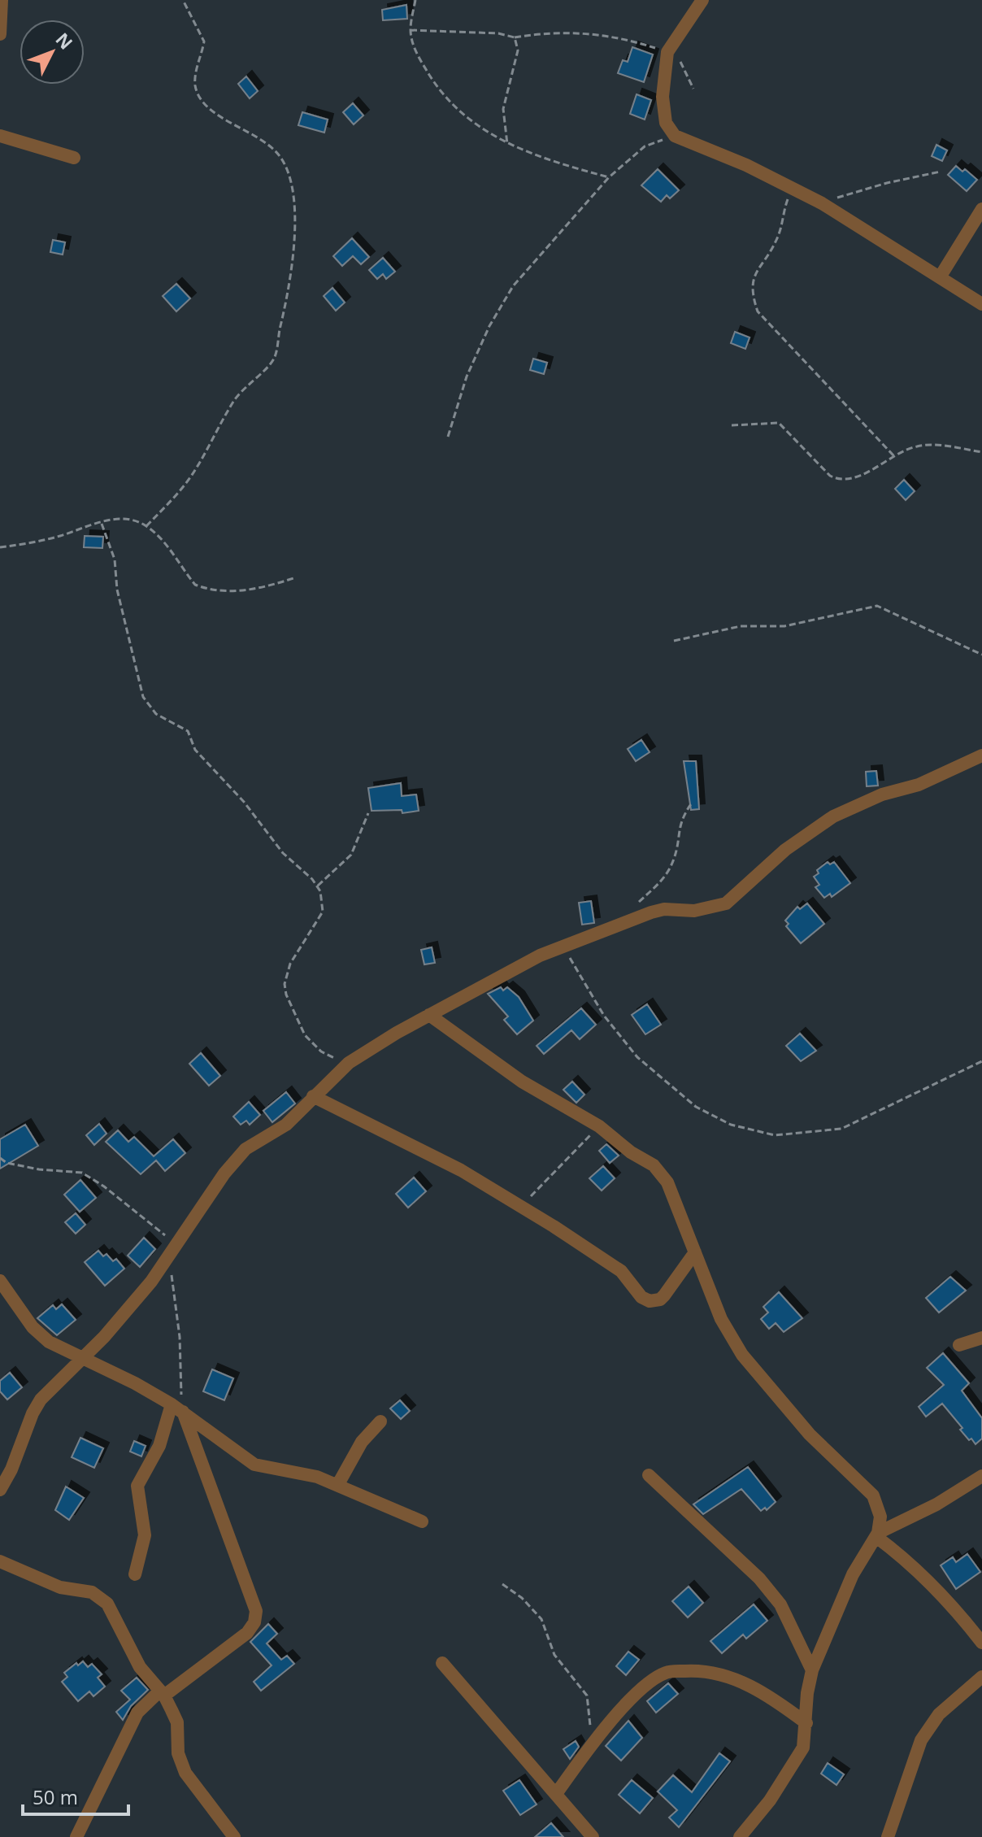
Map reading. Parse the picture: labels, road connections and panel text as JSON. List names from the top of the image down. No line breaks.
{"scale_bar":"50 m","north":"top right"}
